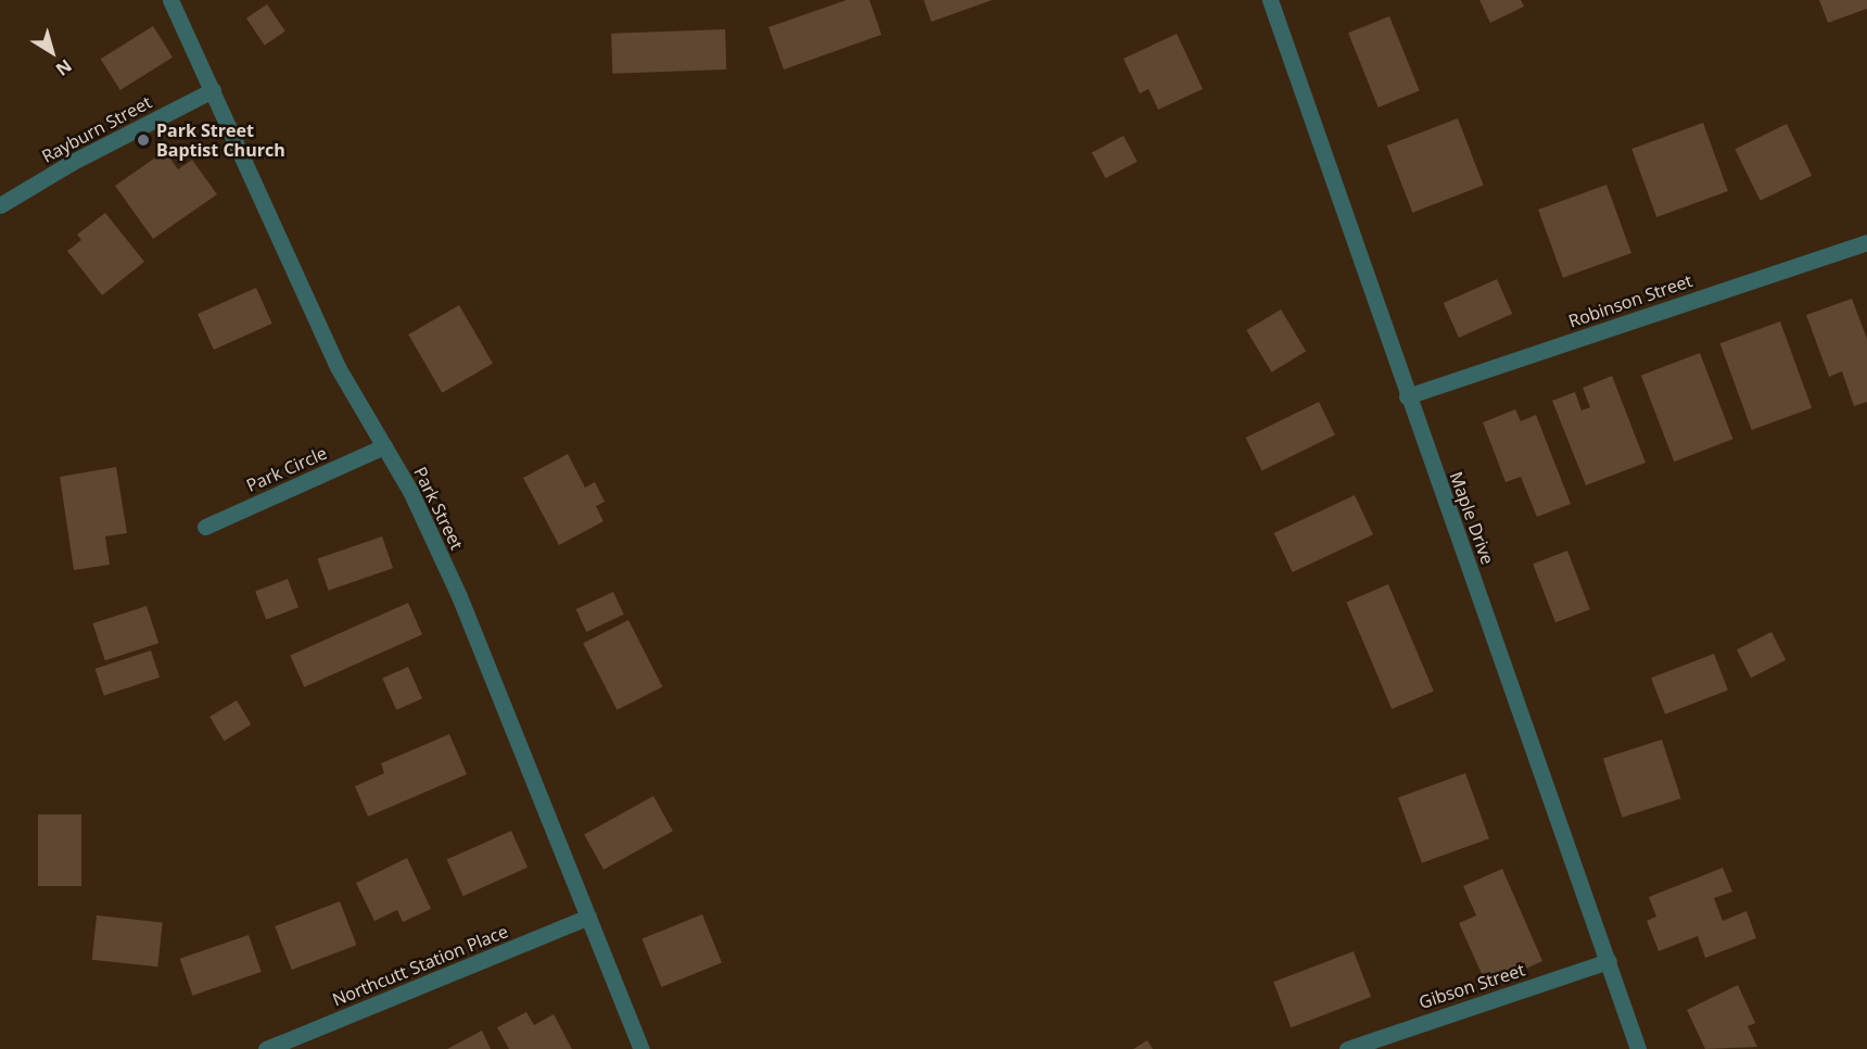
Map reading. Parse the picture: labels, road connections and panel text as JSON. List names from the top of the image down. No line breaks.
{"streets":{"street":["Rayburn Street","Robinson Street","Park Circle","Park Street","Maple Drive","Northcutt Station Place","Gibson Street"]},"crossings":[["Rayburn Street","Park Street"],["Robinson Street","Maple Drive"],["Park Circle","Park Street"],["Park Street","Northcutt Station Place"],["Maple Drive","Gibson Street"]],"places":["Park Street Baptist Church"],"north":"bottom right"}
